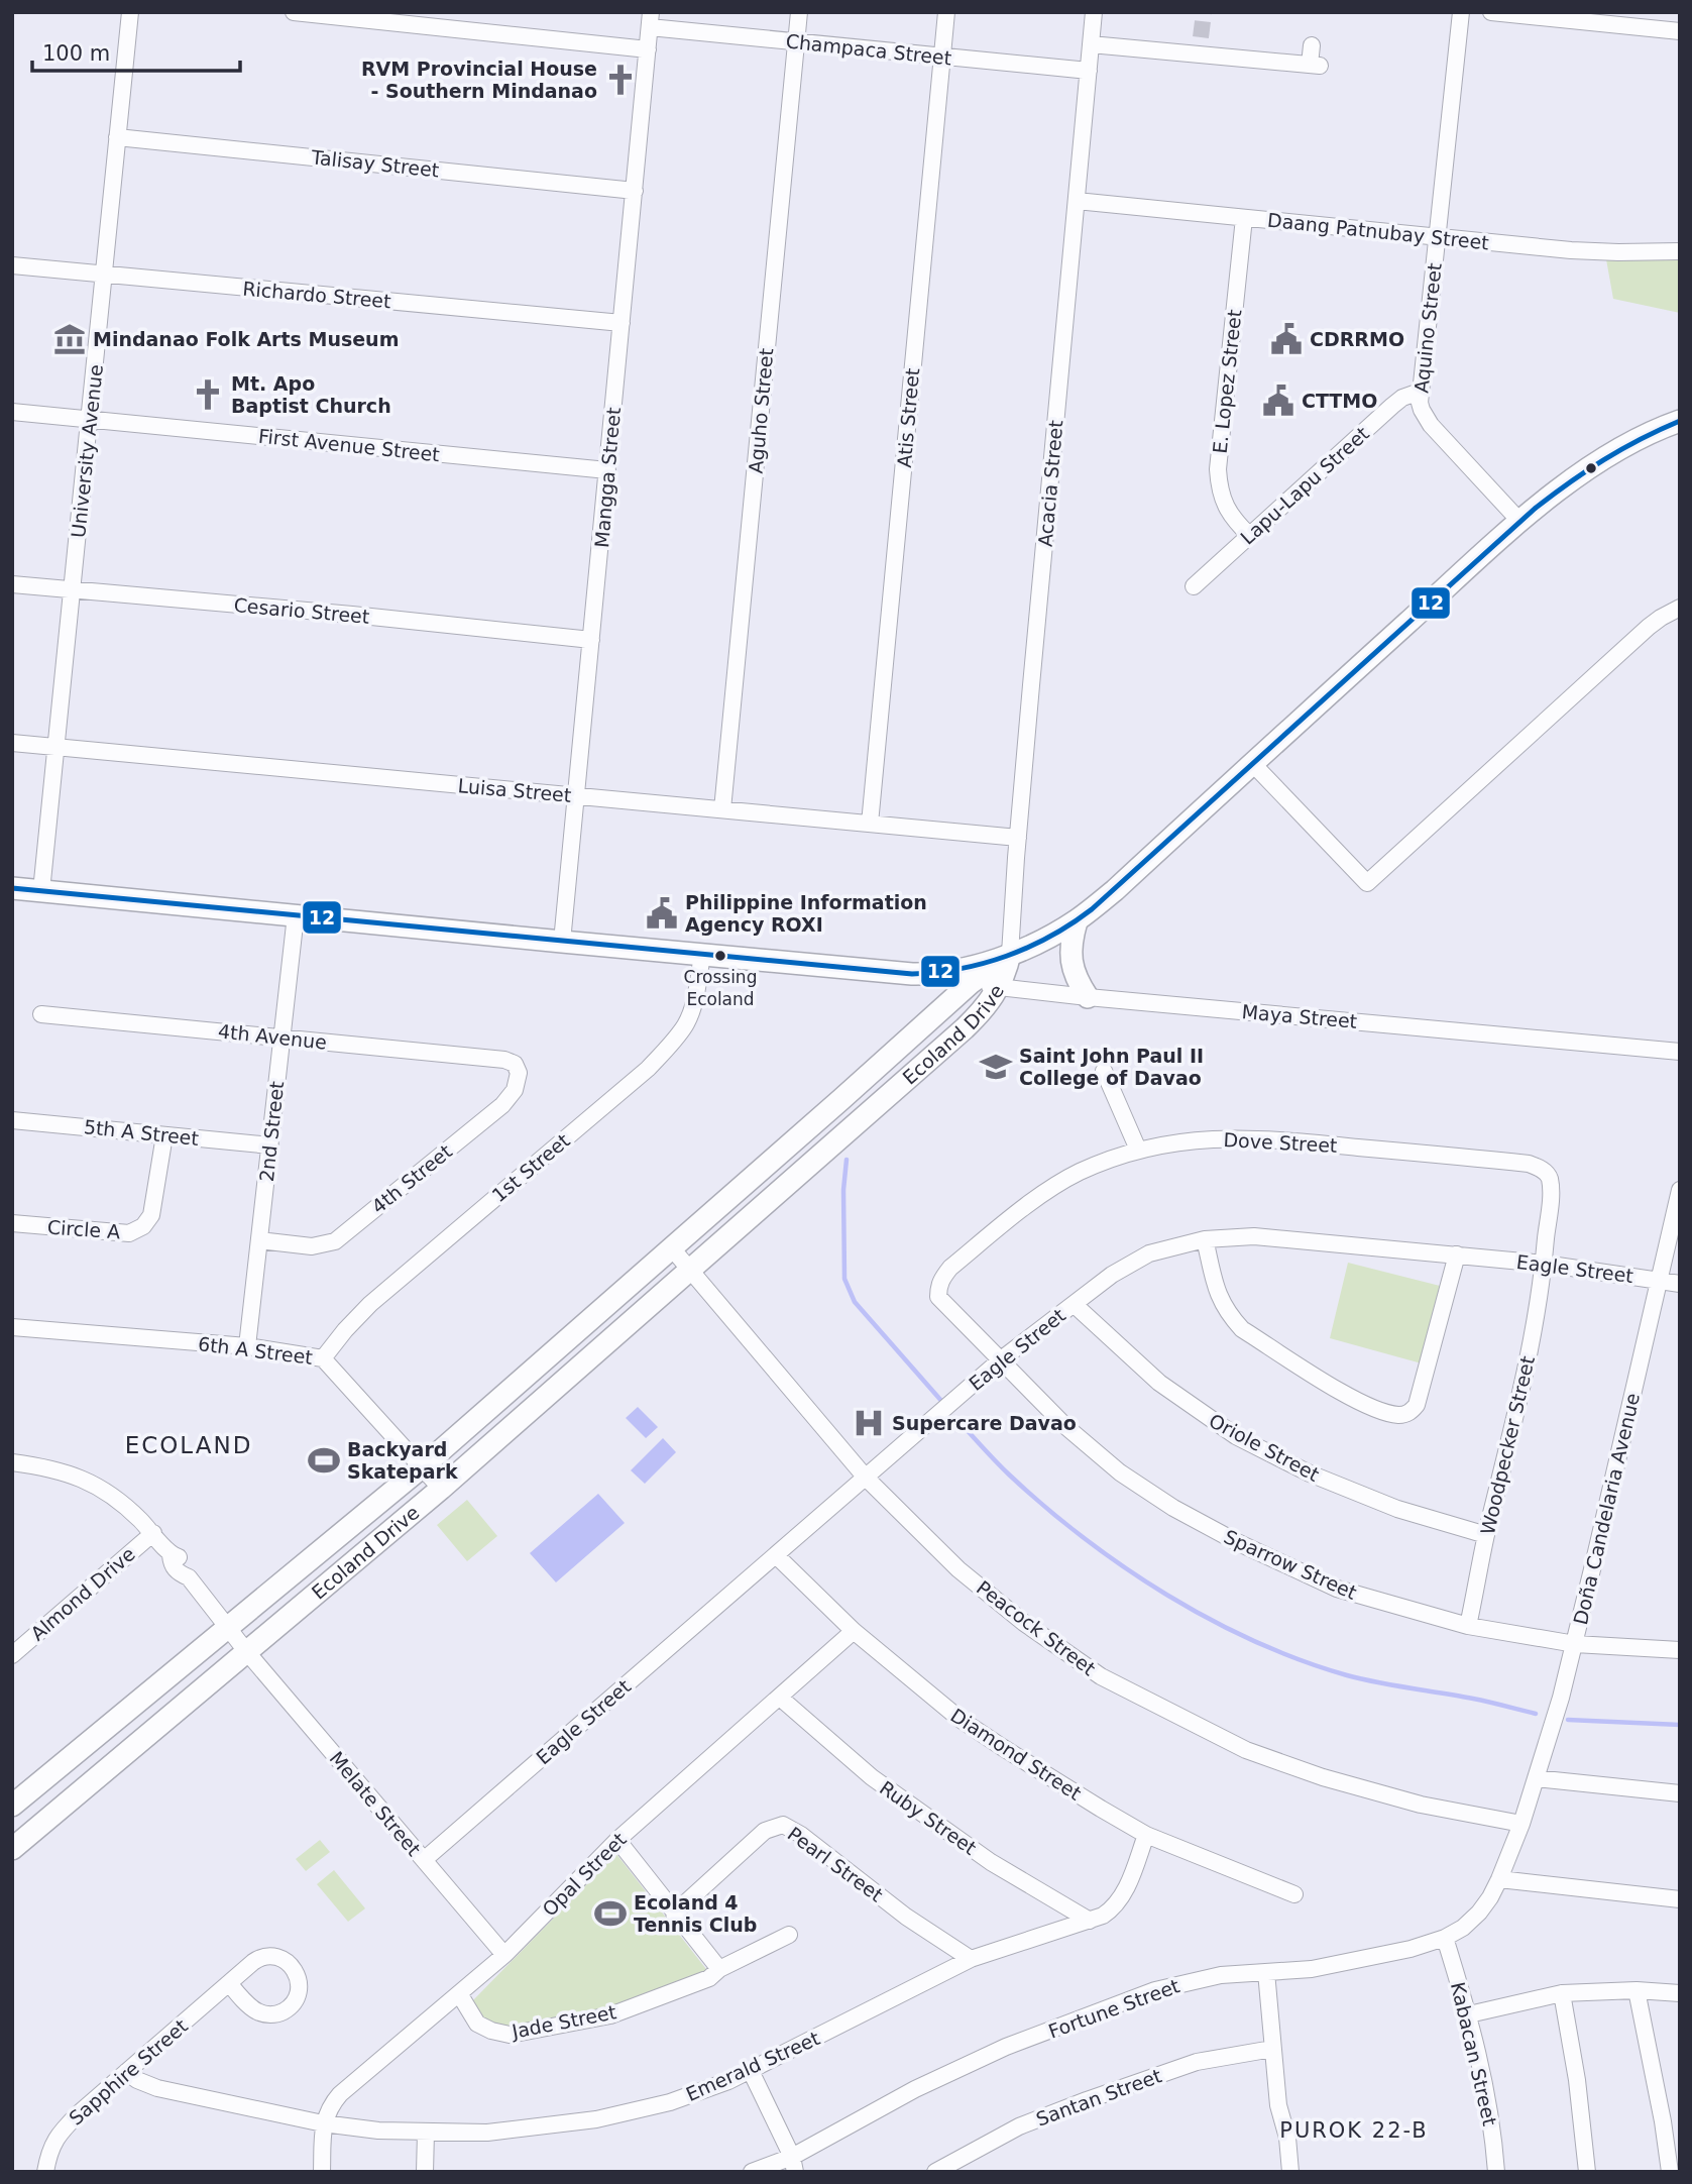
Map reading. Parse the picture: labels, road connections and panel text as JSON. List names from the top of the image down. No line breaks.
{"streets":{"main road":["Ecoland Drive"],"street":["Champaca Street","Talisay Street","Daang Patnubay Street","Richardo Street","Aquino Street","E. Lopez Street","Aguho Street","Atis Street","First Avenue Street","University Avenue","Mangga Street","Acacia Street","Lapu-Lapu Street","Cesario Street","Luisa Street","Maya Street","4th Avenue","2nd Street","5th A Street","Dove Street","1st Street","4th Street","Circle A","Eagle Street","6th A Street","Woodpecker Street","Oriole Street","Doña Candelaria Avenue","Sparrow Street","Almond Drive","Peacock Street","Diamond Street","Melate Street","Ruby Street","Pearl Street","Opal Street","Fortune Street","Jade Street","Kabacan Street","Emerald Street","Sapphire Street","Santan Street"]},"crossings":[["Champaca Street","Aguho Street"],["Champaca Street","Atis Street"],["Champaca Street","Mangga Street"],["Champaca Street","Acacia Street"],["Talisay Street","University Avenue"],["Talisay Street","Mangga Street"],["Daang Patnubay Street","Aquino Street"],["Daang Patnubay Street","E. Lopez Street"],["Daang Patnubay Street","Acacia Street"],["Richardo Street","University Avenue"],["Richardo Street","Mangga Street"],["Aquino Street","Lapu-Lapu Street"],["E. Lopez Street","Lapu-Lapu Street"],["Aguho Street","Luisa Street"],["Atis Street","Luisa Street"],["First Avenue Street","University Avenue"],["First Avenue Street","Mangga Street"],["University Avenue","Cesario Street"],["University Avenue","Luisa Street"],["Mangga Street","Cesario Street"],["Mangga Street","Luisa Street"],["Acacia Street","Luisa Street"],["Acacia Street","Ecoland Drive"],["Maya Street","Ecoland Drive"],["Ecoland Drive","6th A Street"],["Ecoland Drive","Peacock Street"],["Ecoland Drive","Melate Street"],["4th Avenue","2nd Street"],["4th Avenue","4th Street"],["2nd Street","5th A Street"],["2nd Street","4th Street"],["2nd Street","6th A Street"],["5th A Street","Circle A"],["Dove Street","Eagle Street"],["Dove Street","Woodpecker Street"],["Dove Street","Sparrow Street"],["1st Street","6th A Street"],["Eagle Street","Woodpecker Street"],["Eagle Street","Oriole Street"],["Eagle Street","Doña Candelaria Avenue"],["Eagle Street","Sparrow Street"],["Eagle Street","Peacock Street"],["Eagle Street","Diamond Street"],["Eagle Street","Melate Street"],["Woodpecker Street","Oriole Street"],["Woodpecker Street","Sparrow Street"],["Doña Candelaria Avenue","Sparrow Street"],["Doña Candelaria Avenue","Peacock Street"],["Doña Candelaria Avenue","Fortune Street"],["Almond Drive","Melate Street"],["Peacock Street","Fortune Street"],["Diamond Street","Opal Street"],["Diamond Street","Emerald Street"],["Melate Street","Opal Street"],["Ruby Street","Opal Street"],["Ruby Street","Emerald Street"],["Pearl Street","Emerald Street"],["Opal Street","Jade Street"],["Opal Street","Emerald Street"],["Fortune Street","Kabacan Street"],["Emerald Street","Sapphire Street"]],"districts":["ECOLAND","PUROK 22-B"],"places":{"church":["RVM Provincial House - Southern Mindanao","Mt. Apo Baptist Church"],"museum":["Mindanao Folk Arts Museum"],"public building":["CDRRMO","CTTMO","Philippine Information Agency ROXI"],"other":["Crossing Ecoland"],"school or university":["Saint John Paul II College of Davao"],"hospital":["Supercare Davao"],"sports":["Backyard Skatepark","Ecoland 4 Tennis Club"]},"lines":["transit line 12"],"scale_bar":"100 m"}
